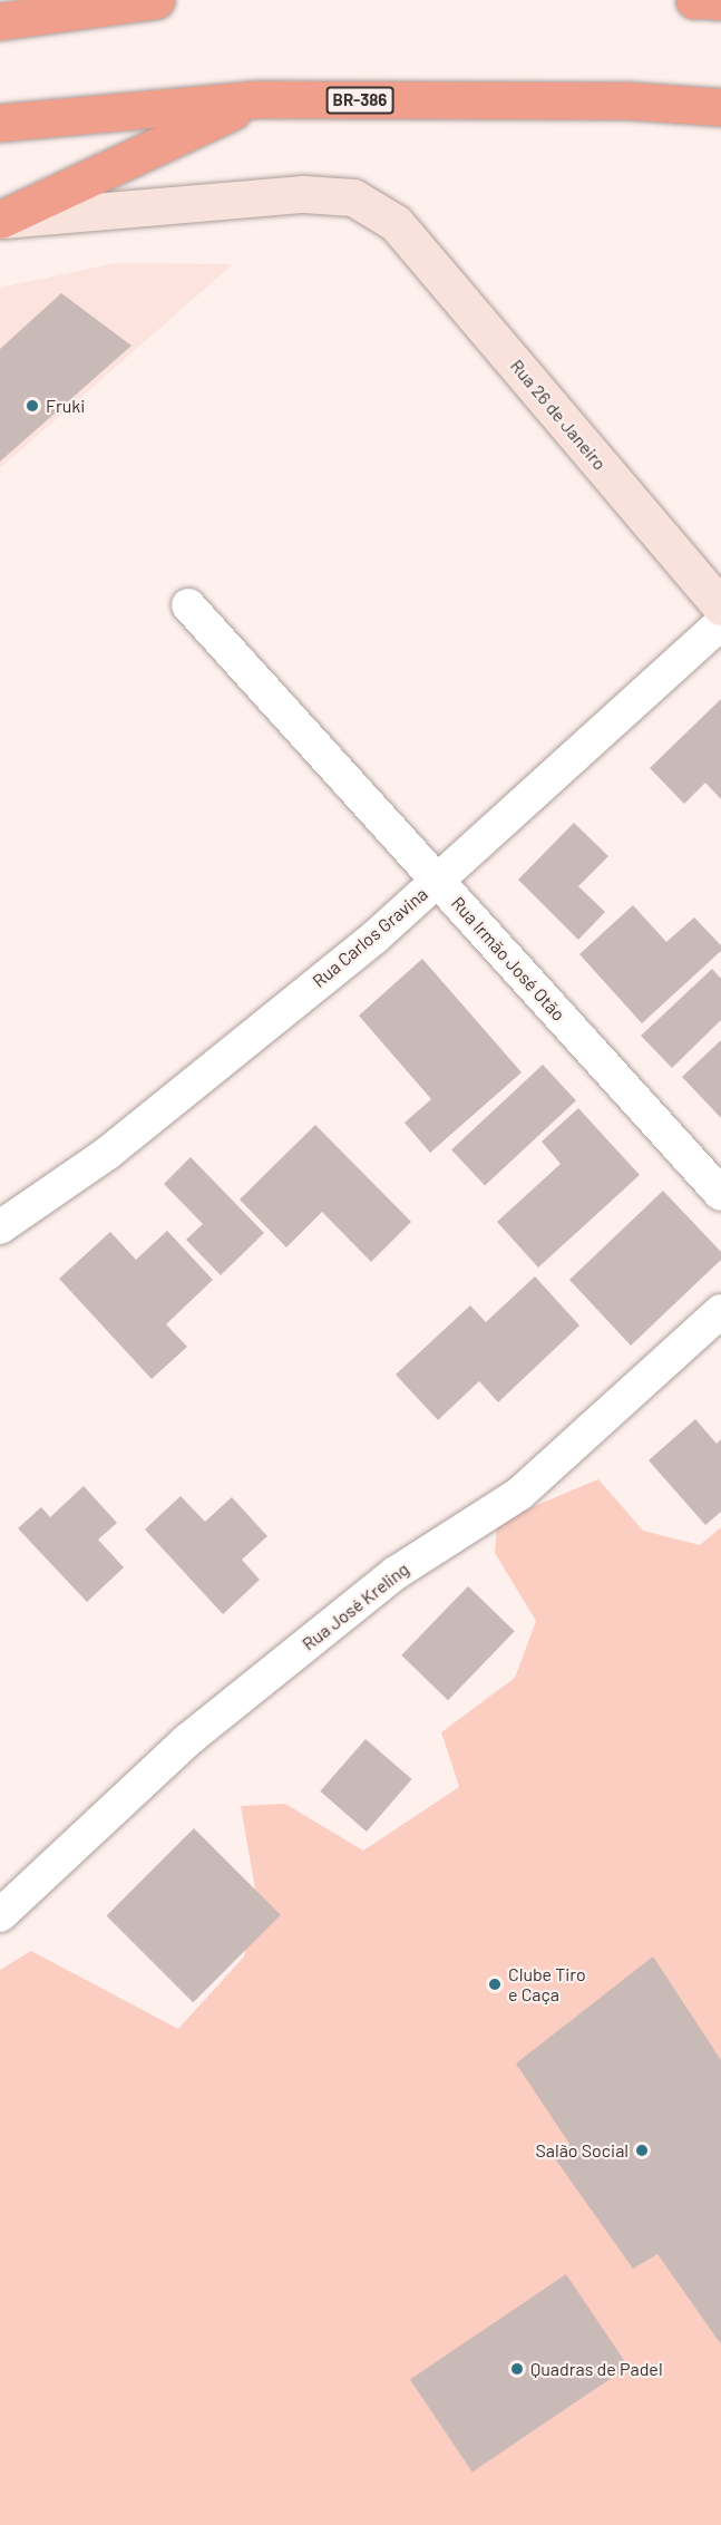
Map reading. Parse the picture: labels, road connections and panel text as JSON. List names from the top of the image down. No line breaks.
{"streets":{"highway":["BR-386"],"street":["Rua 26 de Janeiro","Rua Carlos Gravina","Rua Irmão José Otão","Rua José Kreling"]},"crossings":[["Rua Carlos Gravina","Rua Irmão José Otão"]],"places":["Fruki","Clube Tiro e Caça","Salão Social","Quadras de Padel"]}
